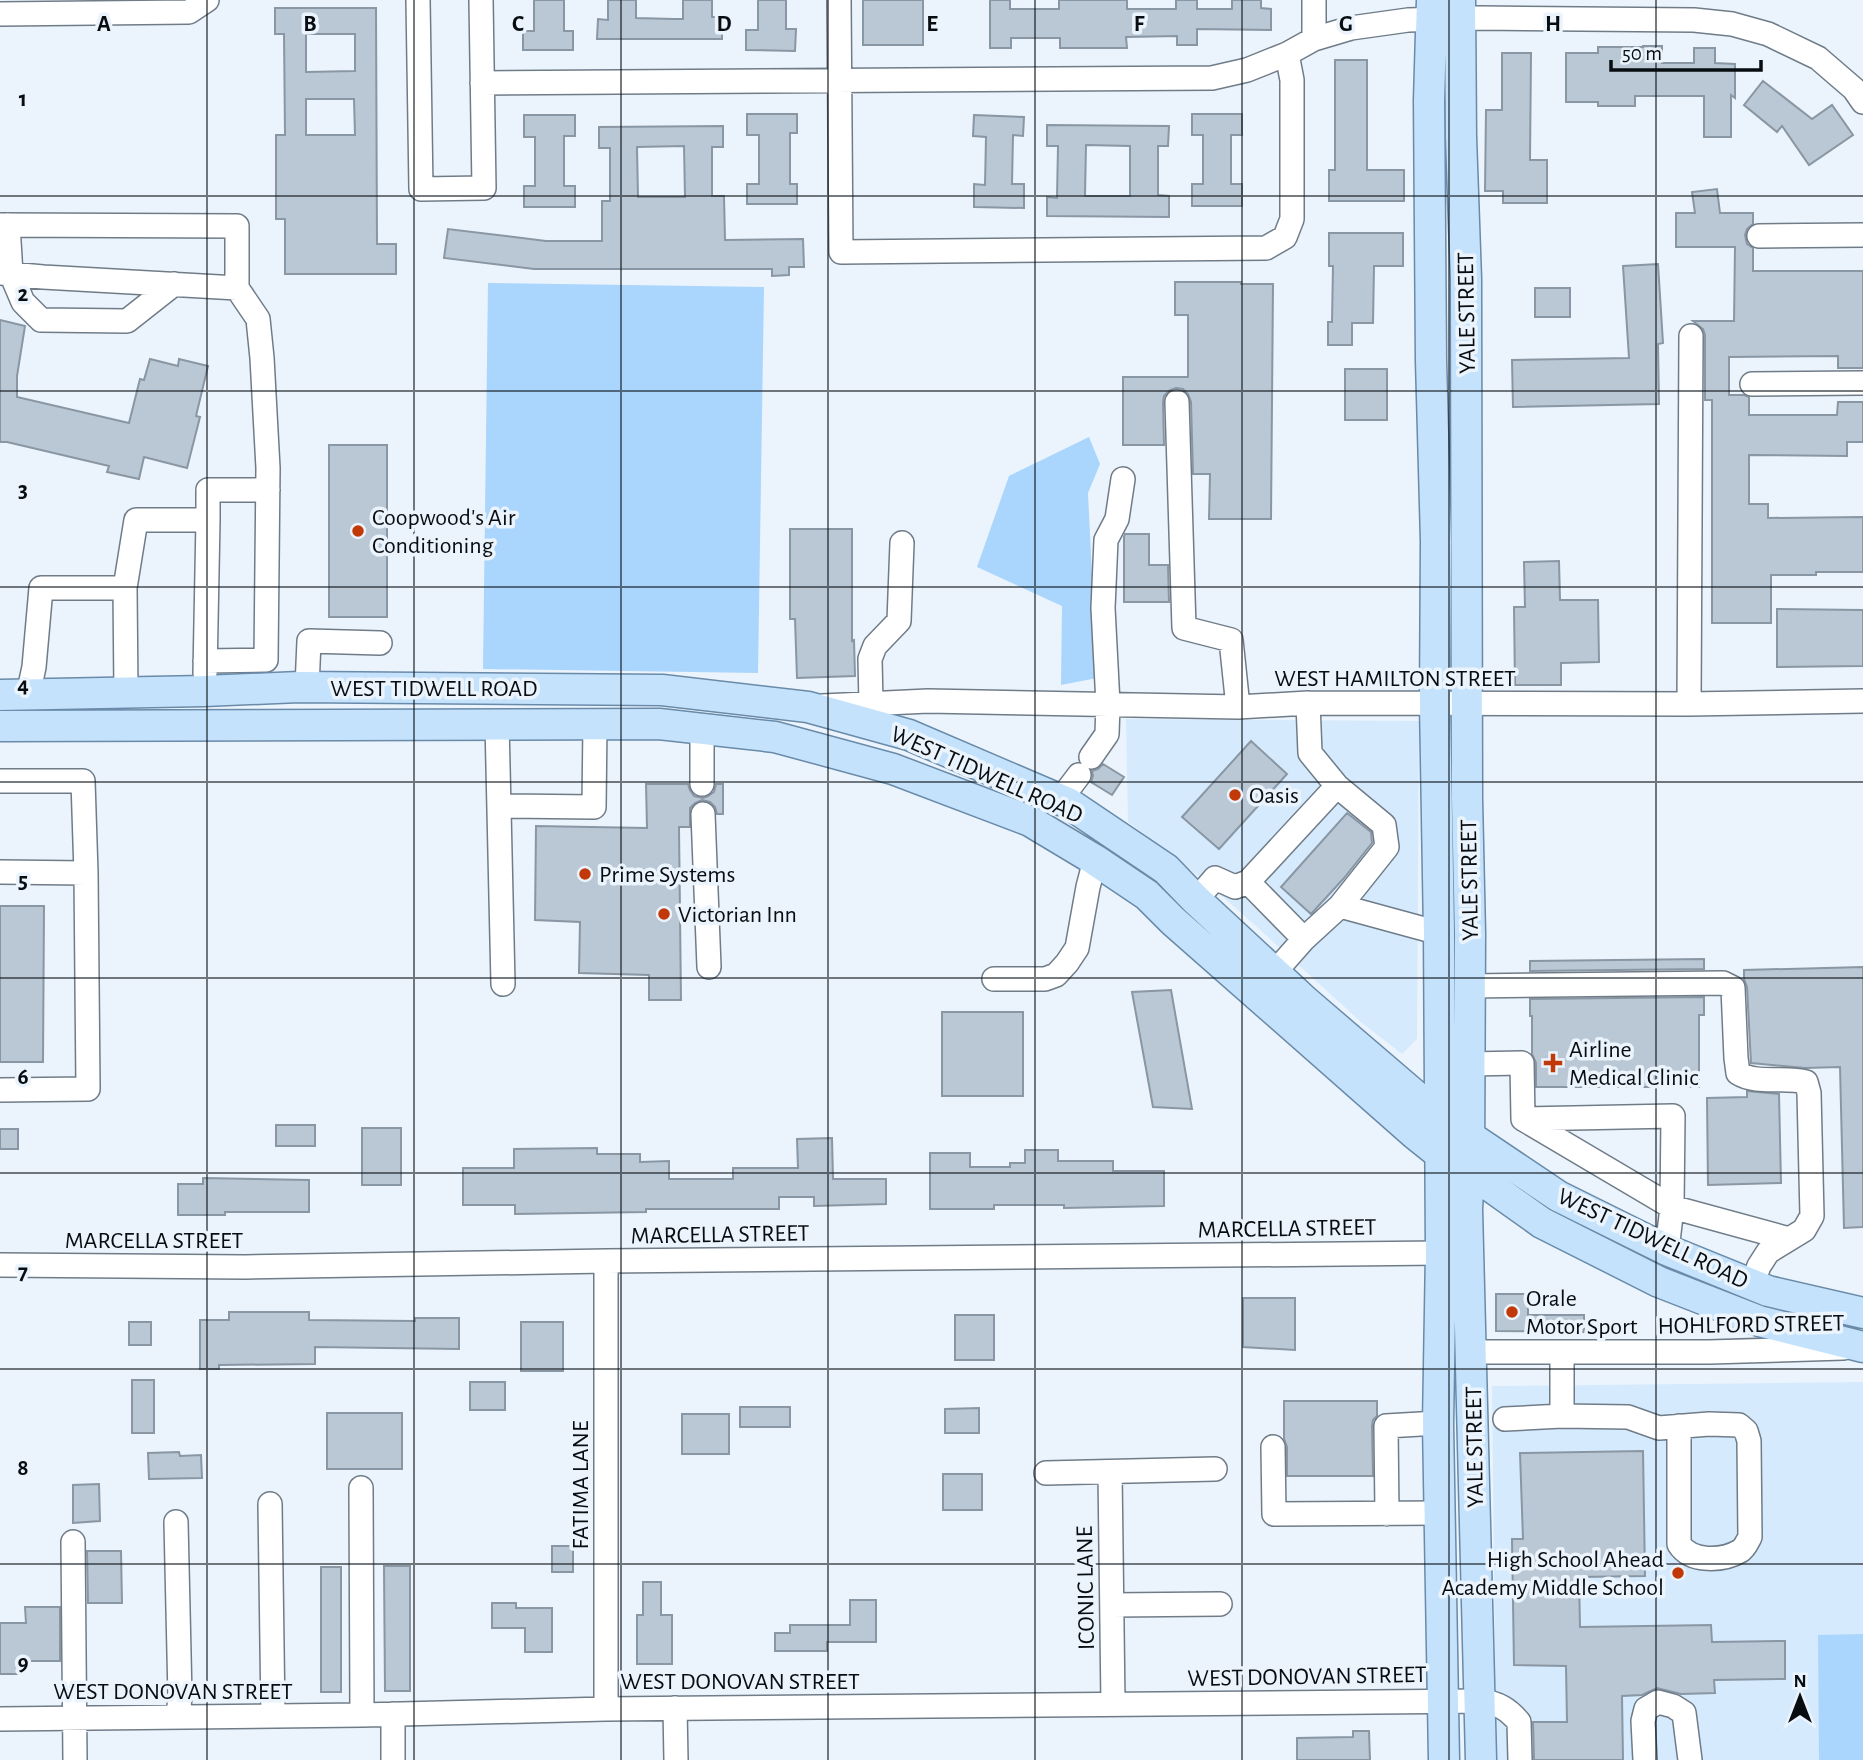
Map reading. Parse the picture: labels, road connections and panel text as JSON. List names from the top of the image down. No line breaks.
{"streets":{"main road":["YALE STREET","WEST TIDWELL ROAD"],"street":["WEST HAMILTON STREET","MARCELLA STREET","HOHLFORD STREET","FATIMA LANE","ICONIC LANE","WEST DONOVAN STREET"]},"crossings":[["YALE STREET","WEST HAMILTON STREET"],["YALE STREET","WEST TIDWELL ROAD"],["YALE STREET","MARCELLA STREET"],["YALE STREET","HOHLFORD STREET"],["YALE STREET","WEST DONOVAN STREET"],["WEST HAMILTON STREET","WEST TIDWELL ROAD"],["WEST TIDWELL ROAD","HOHLFORD STREET"],["MARCELLA STREET","FATIMA LANE"],["FATIMA LANE","WEST DONOVAN STREET"],["ICONIC LANE","WEST DONOVAN STREET"]],"places":{"other":["Coopwood's Air Conditioning","Oasis","Prime Systems","Victorian Inn","Orale Motor Sport","High School Ahead Academy Middle School"],"health":["Airline Medical Clinic"]},"scale_bar":"50 m","north":"top","grid":{"columns":["A","B","C","D","E","F","G","H"],"rows":["1","2","3","4","5","6","7","8","9"]}}
